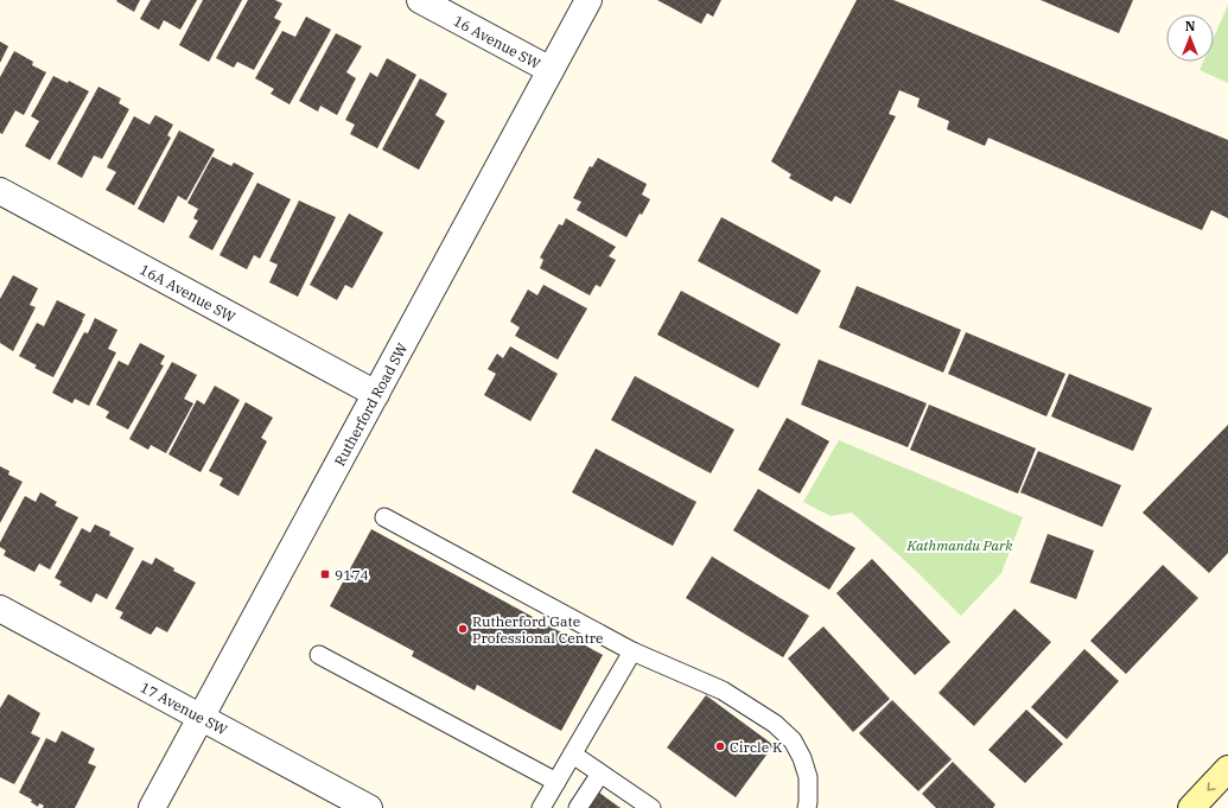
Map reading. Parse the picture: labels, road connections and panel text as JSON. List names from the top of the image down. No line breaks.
{"streets":{"street":["16 Avenue SW","16A Avenue SW","Rutherford Road SW","17 Avenue SW"]},"crossings":[["16 Avenue SW","Rutherford Road SW"],["16A Avenue SW","Rutherford Road SW"],["Rutherford Road SW","17 Avenue SW"]],"parks":["Kathmandu Park"],"places":{"transit":["9174"],"other":["Rutherford Gate Professional Centre","Circle K"]},"north":"top"}
